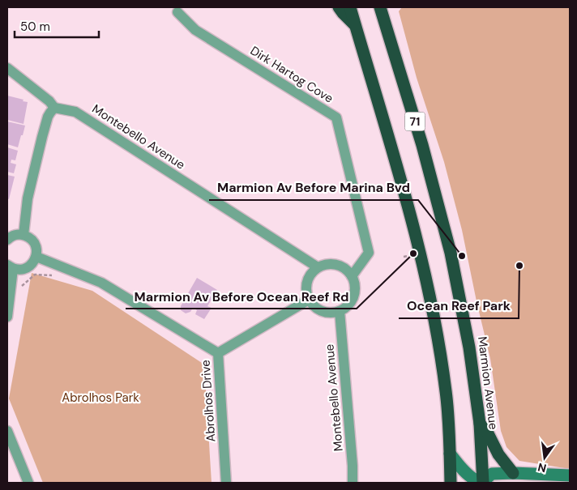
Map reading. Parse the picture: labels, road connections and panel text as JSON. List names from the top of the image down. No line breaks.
{"streets":{"highway":["71","Marmion Avenue"],"street":["Dirk Hartog Cove","Montebello Avenue","Abrolhos Drive"]},"crossings":[["Dirk Hartog Cove","Montebello Avenue"]],"parks":["Abrolhos Park"],"places":["Marmion Av Before Ocean Reef Rd","Marmion Av Before Marina Bvd","Ocean Reef Park"],"scale_bar":"50 m","north":"bottom"}
